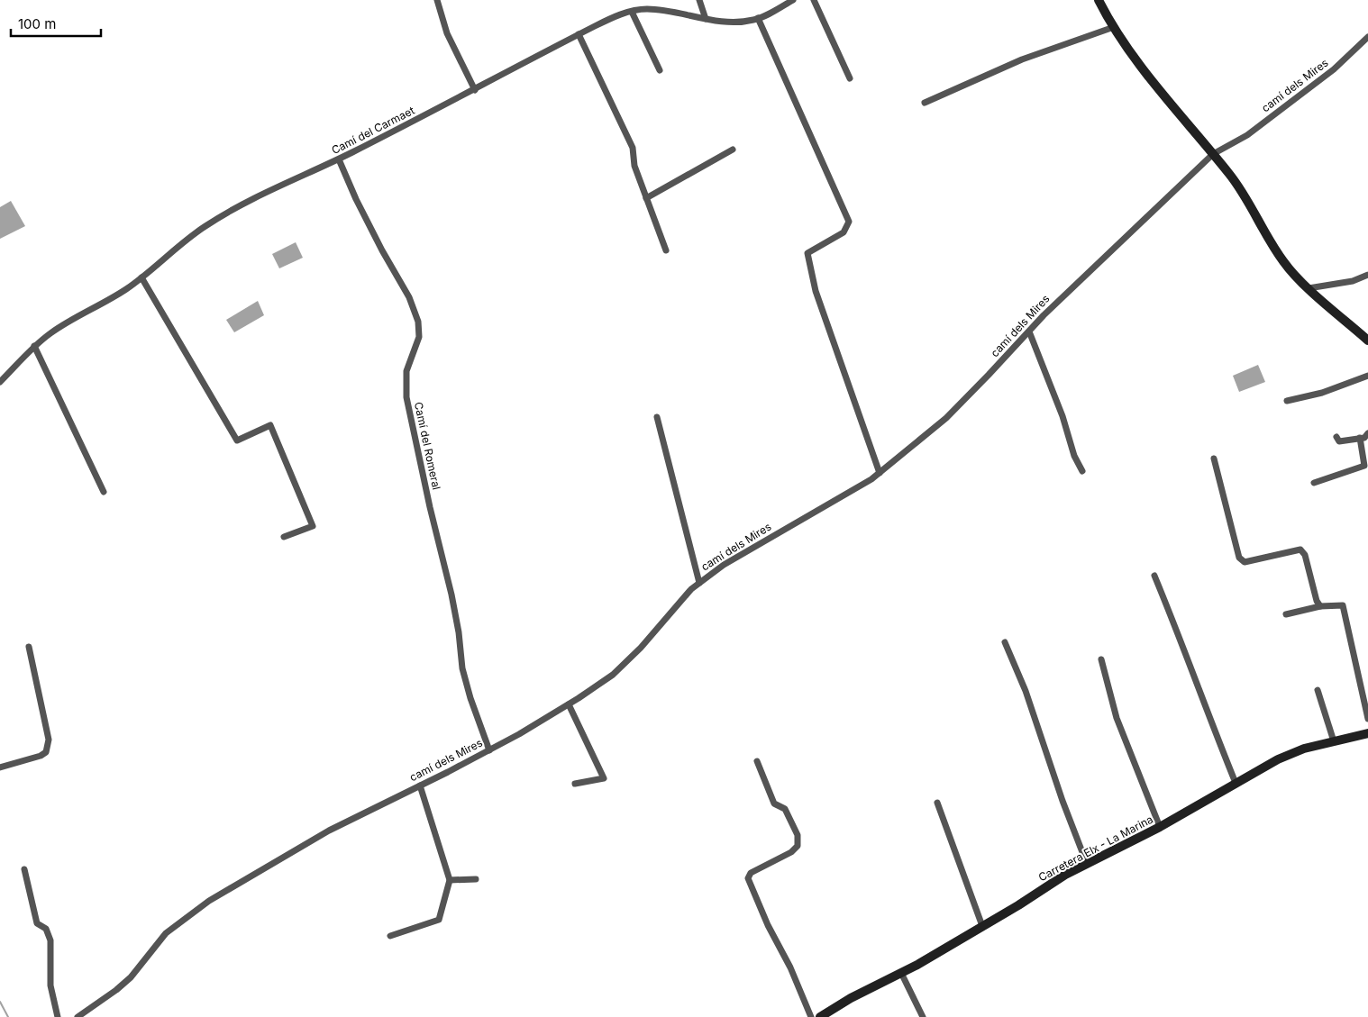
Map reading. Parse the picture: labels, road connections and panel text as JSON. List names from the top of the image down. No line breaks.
{"streets":{"main road":["Carretera Elx - La Marina"],"street":["camí dels Mires","Camí del Carmaet","Camí del Romeral"]},"crossings":[["camí dels Mires","Camí del Romeral"],["Camí del Carmaet","Camí del Romeral"]],"scale_bar":"100 m"}
